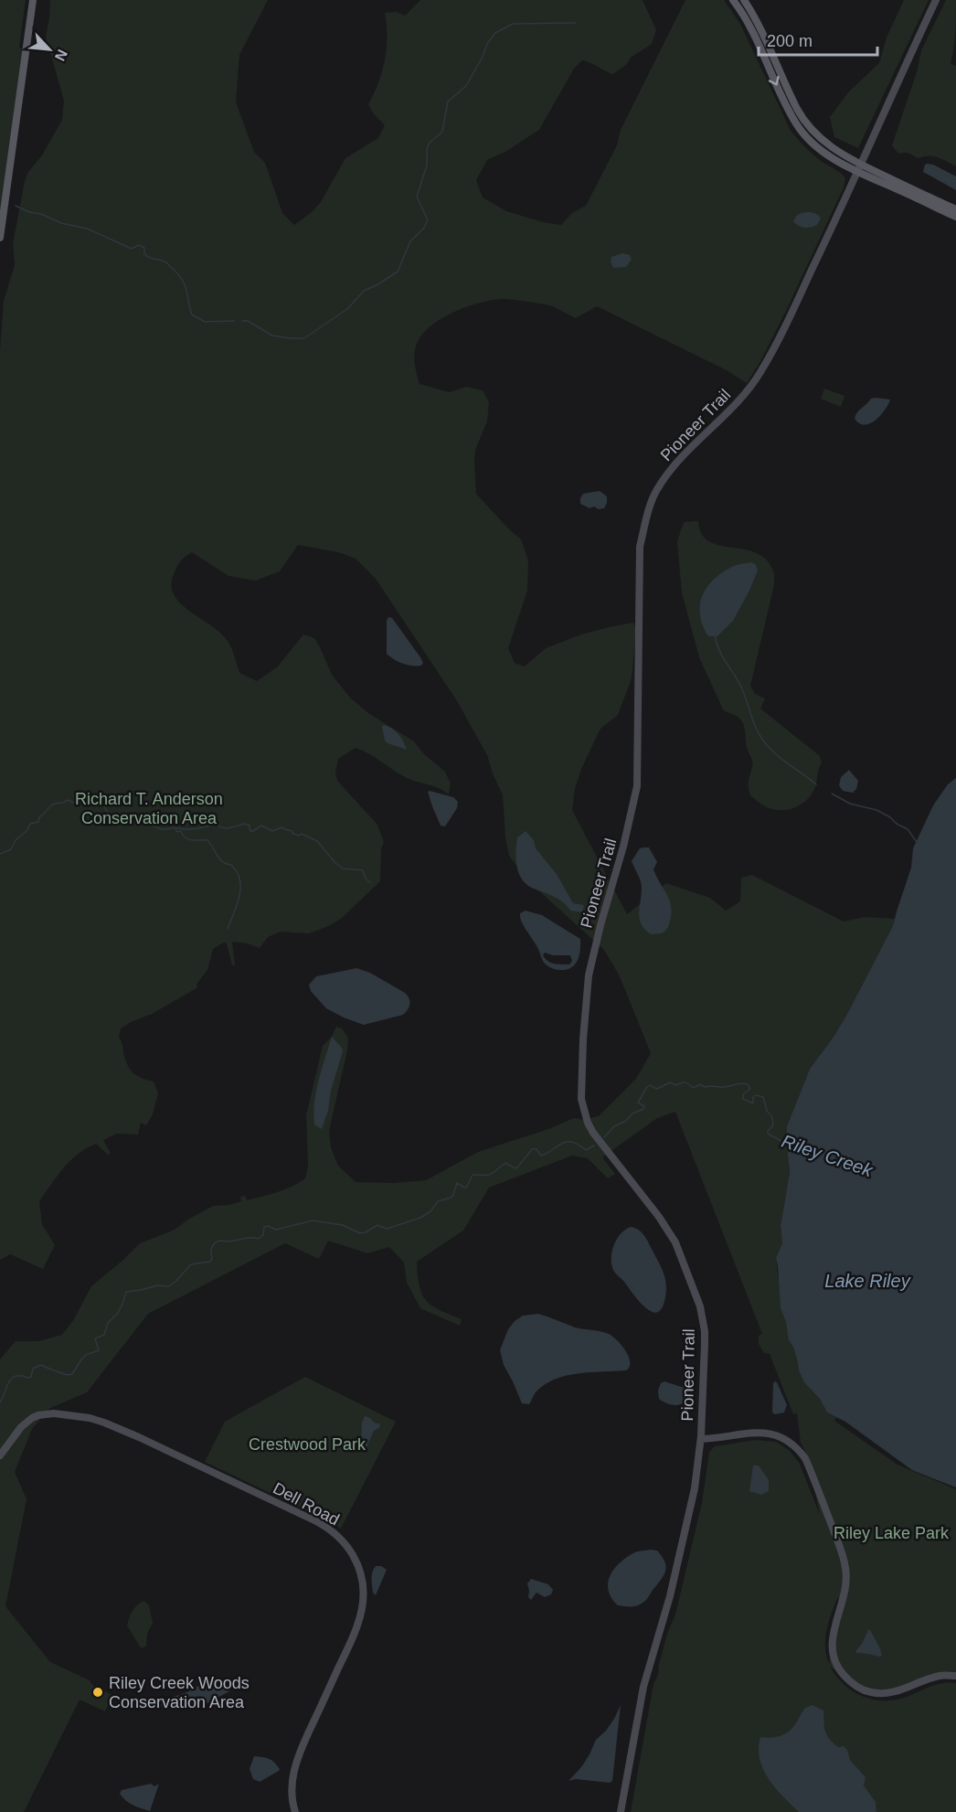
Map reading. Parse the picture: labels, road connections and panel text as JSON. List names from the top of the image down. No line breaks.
{"streets":{"main road":["Pioneer Trail","Dell Road"]},"water":["Riley Creek","Lake Riley"],"parks":["Richard T. Anderson Conservation Area","Crestwood Park","Riley Lake Park"],"places":["Riley Creek Woods Conservation Area"],"scale_bar":"200 m","north":"bottom right"}
